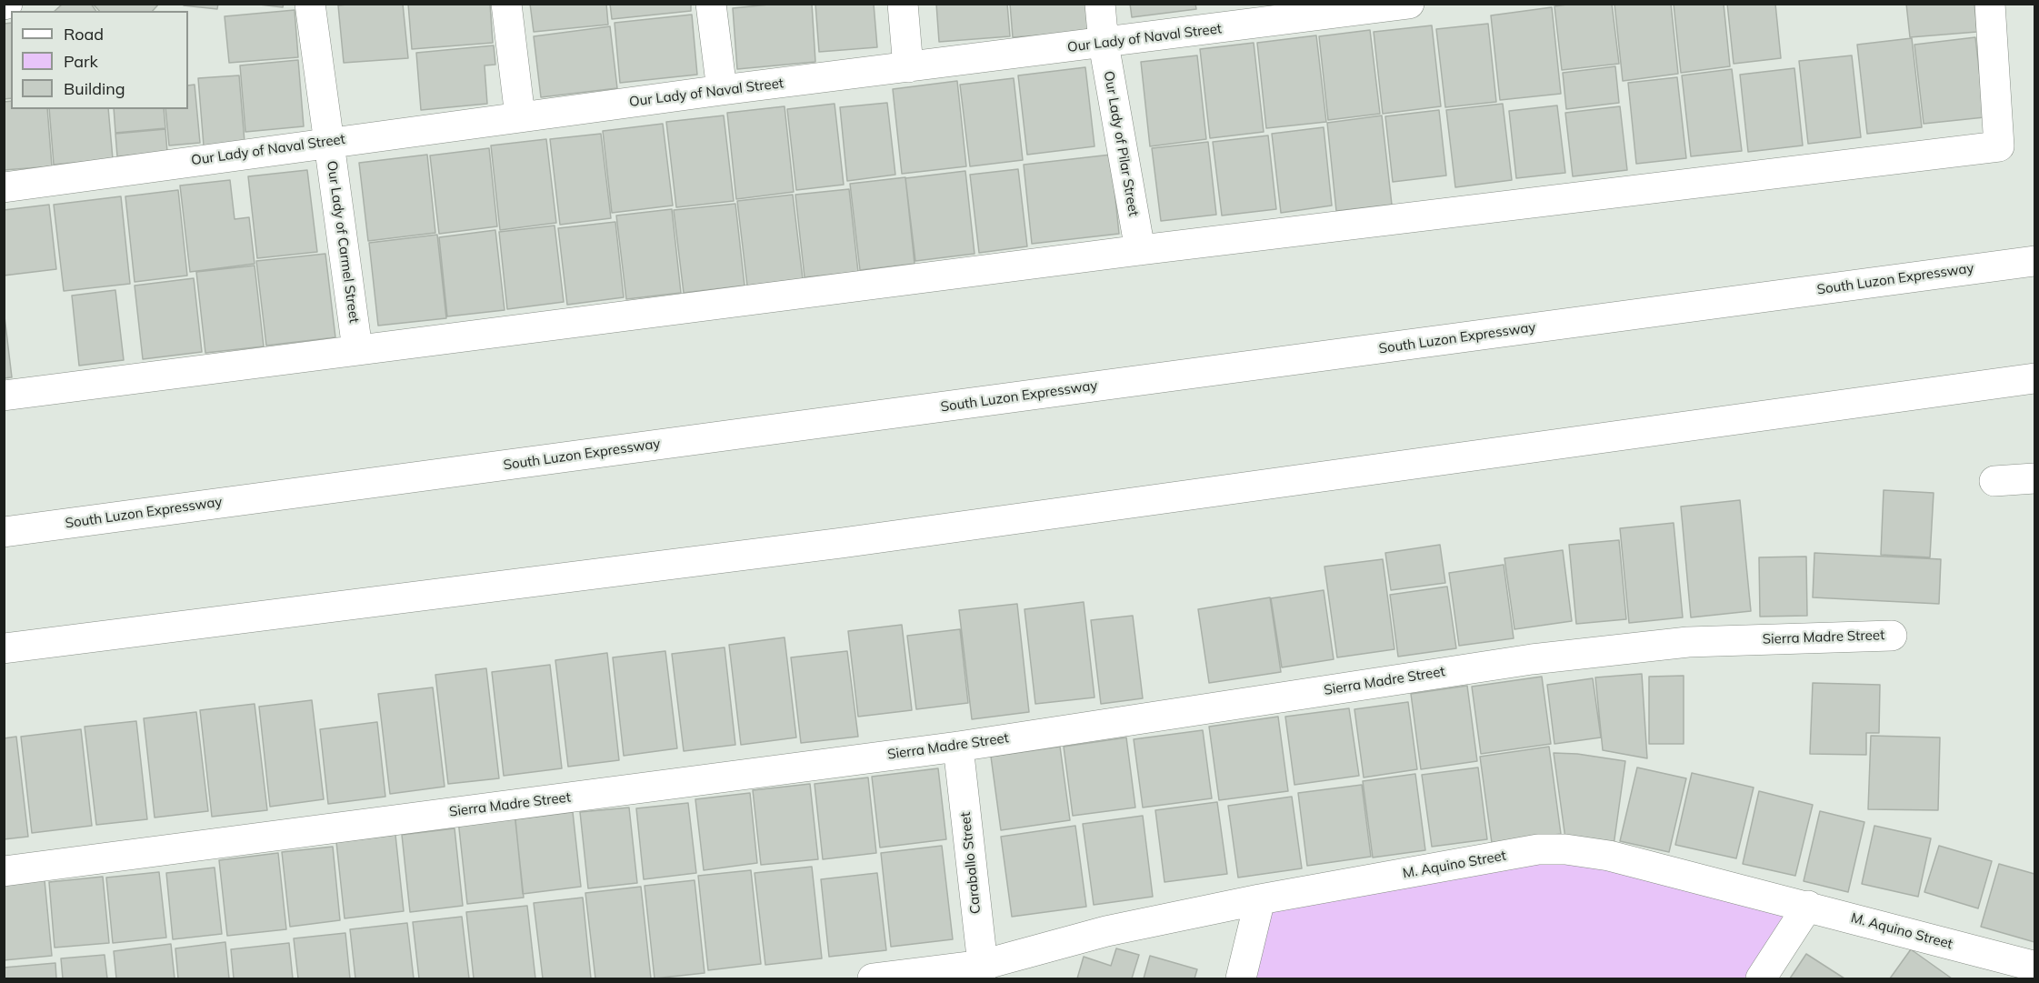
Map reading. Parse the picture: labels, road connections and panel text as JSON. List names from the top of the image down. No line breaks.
{"streets":{"main road":["Our Lady of Naval Street","Our Lady of Pilar Street","Our Lady of Carmel Street","South Luzon Expressway","Sierra Madre Street","Caraballo Street","M. Aquino Street"]},"crossings":[["Our Lady of Naval Street","Our Lady of Pilar Street"],["Our Lady of Naval Street","Our Lady of Carmel Street"],["Sierra Madre Street","Caraballo Street"],["Caraballo Street","M. Aquino Street"]],"legend":["Road","Park","Building"]}
